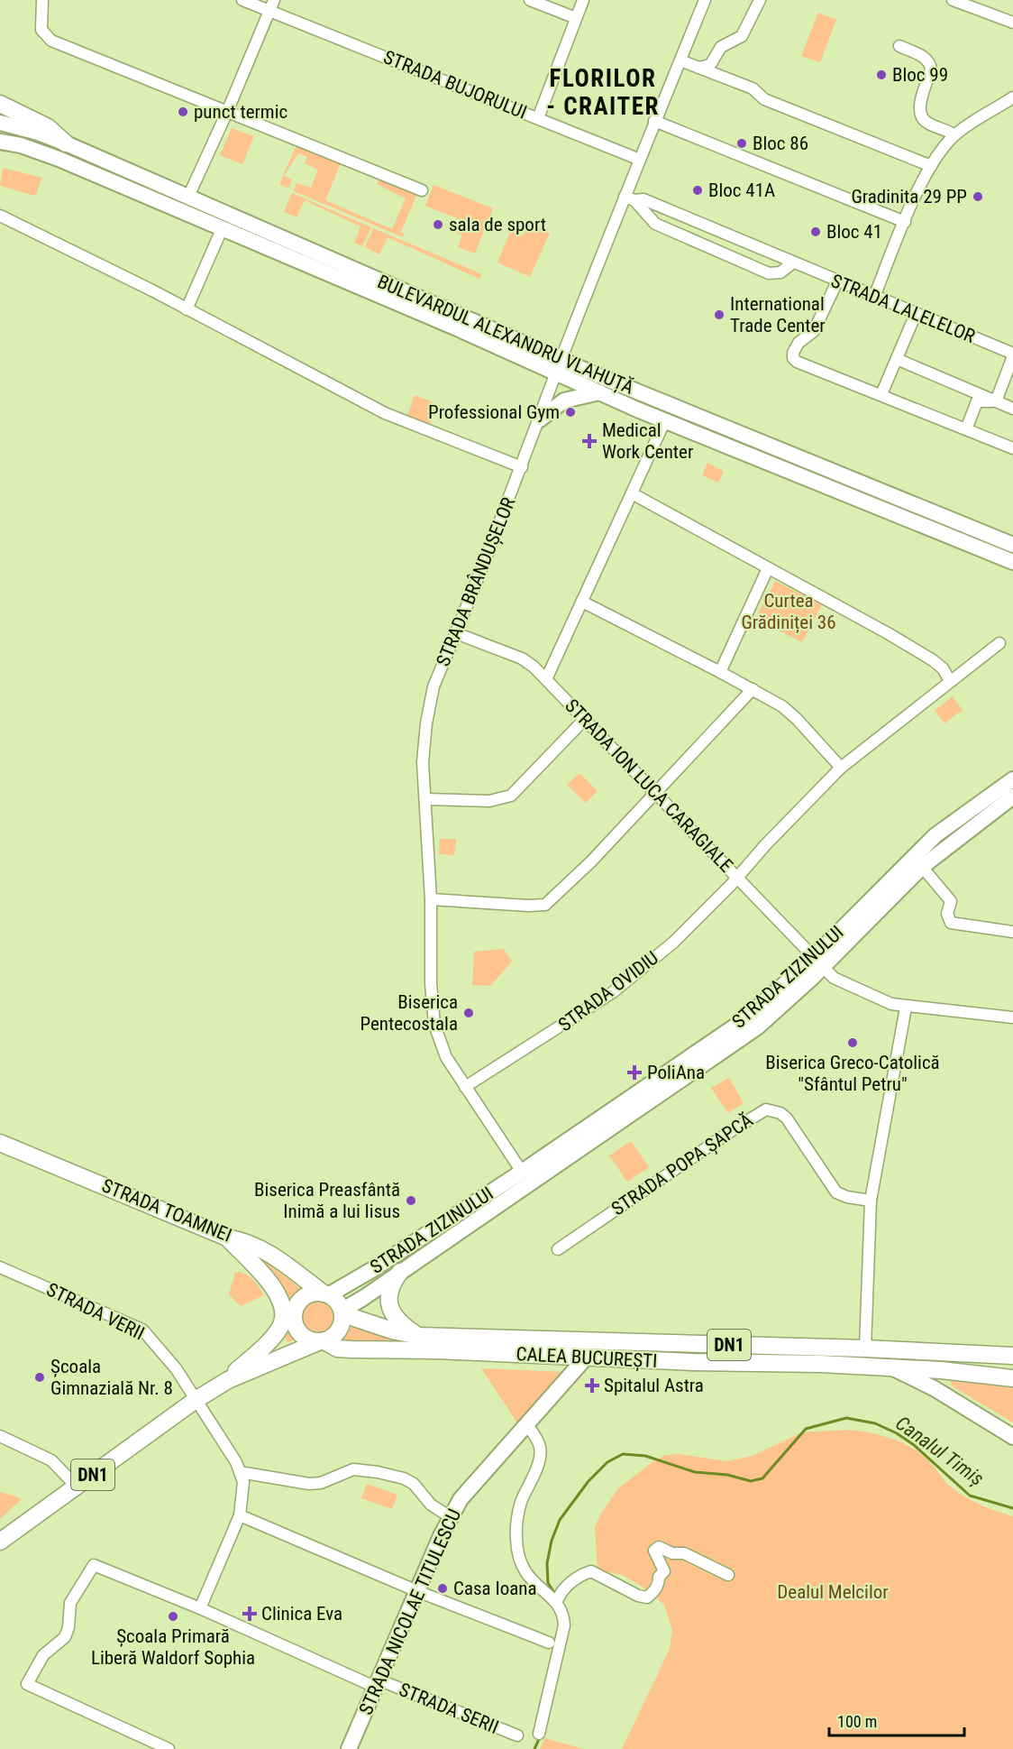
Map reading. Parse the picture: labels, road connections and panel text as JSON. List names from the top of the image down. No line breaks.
{"streets":{"main road":["BULEVARDUL ALEXANDRU VLAHUȚĂ","STRADA ZIZINULUI","STRADA TOAMNEI","DN1","CALEA BUCUREȘTI","STRADA NICOLAE TITULESCU"],"street":["STRADA BUJORULUI","STRADA LALELELOR","STRADA BRÂNDUȘELOR","STRADA ION LUCA CARAGIALE","STRADA OVIDIU","STRADA POPA ȘAPCĂ","STRADA VERII","STRADA SERII"]},"crossings":[["STRADA BUJORULUI","STRADA BRÂNDUȘELOR"],["STRADA LALELELOR","STRADA BRÂNDUȘELOR"],["BULEVARDUL ALEXANDRU VLAHUȚĂ","STRADA BRÂNDUȘELOR"],["STRADA BRÂNDUȘELOR","STRADA ION LUCA CARAGIALE"],["STRADA BRÂNDUȘELOR","STRADA ZIZINULUI"],["STRADA BRÂNDUȘELOR","STRADA OVIDIU"],["STRADA ION LUCA CARAGIALE","STRADA ZIZINULUI"],["STRADA ION LUCA CARAGIALE","STRADA OVIDIU"],["STRADA ZIZINULUI","STRADA TOAMNEI"],["STRADA ZIZINULUI","DN1"],["STRADA ZIZINULUI","CALEA BUCUREȘTI"],["STRADA TOAMNEI","DN1"],["STRADA TOAMNEI","CALEA BUCUREȘTI"],["STRADA VERII","DN1"],["DN1","CALEA BUCUREȘTI"],["CALEA BUCUREȘTI","STRADA NICOLAE TITULESCU"],["STRADA NICOLAE TITULESCU","STRADA SERII"]],"districts":["FLORILOR - CRAITER"],"water":["Canalul Timiș"],"parks":["Curtea Grădiniței 36","Dealul Melcilor"],"places":{"other":["Bloc 99","punct termic","Bloc 86","Bloc 41A","Gradinita 29 PP","sala de sport","Bloc 41","International Trade Center","Professional Gym","Biserica Pentecostala","Biserica Greco-Catolică \"Sfântul Petru\"","Biserica Preasfântă Inimă a lui Iisus","Școala Gimnazială Nr. 8","Casa Ioana","Școala Primară Liberă Waldorf Sophia"],"health":["Medical Work Center","PoliAna","Spitalul Astra","Clinica Eva"]},"scale_bar":"100 m"}
